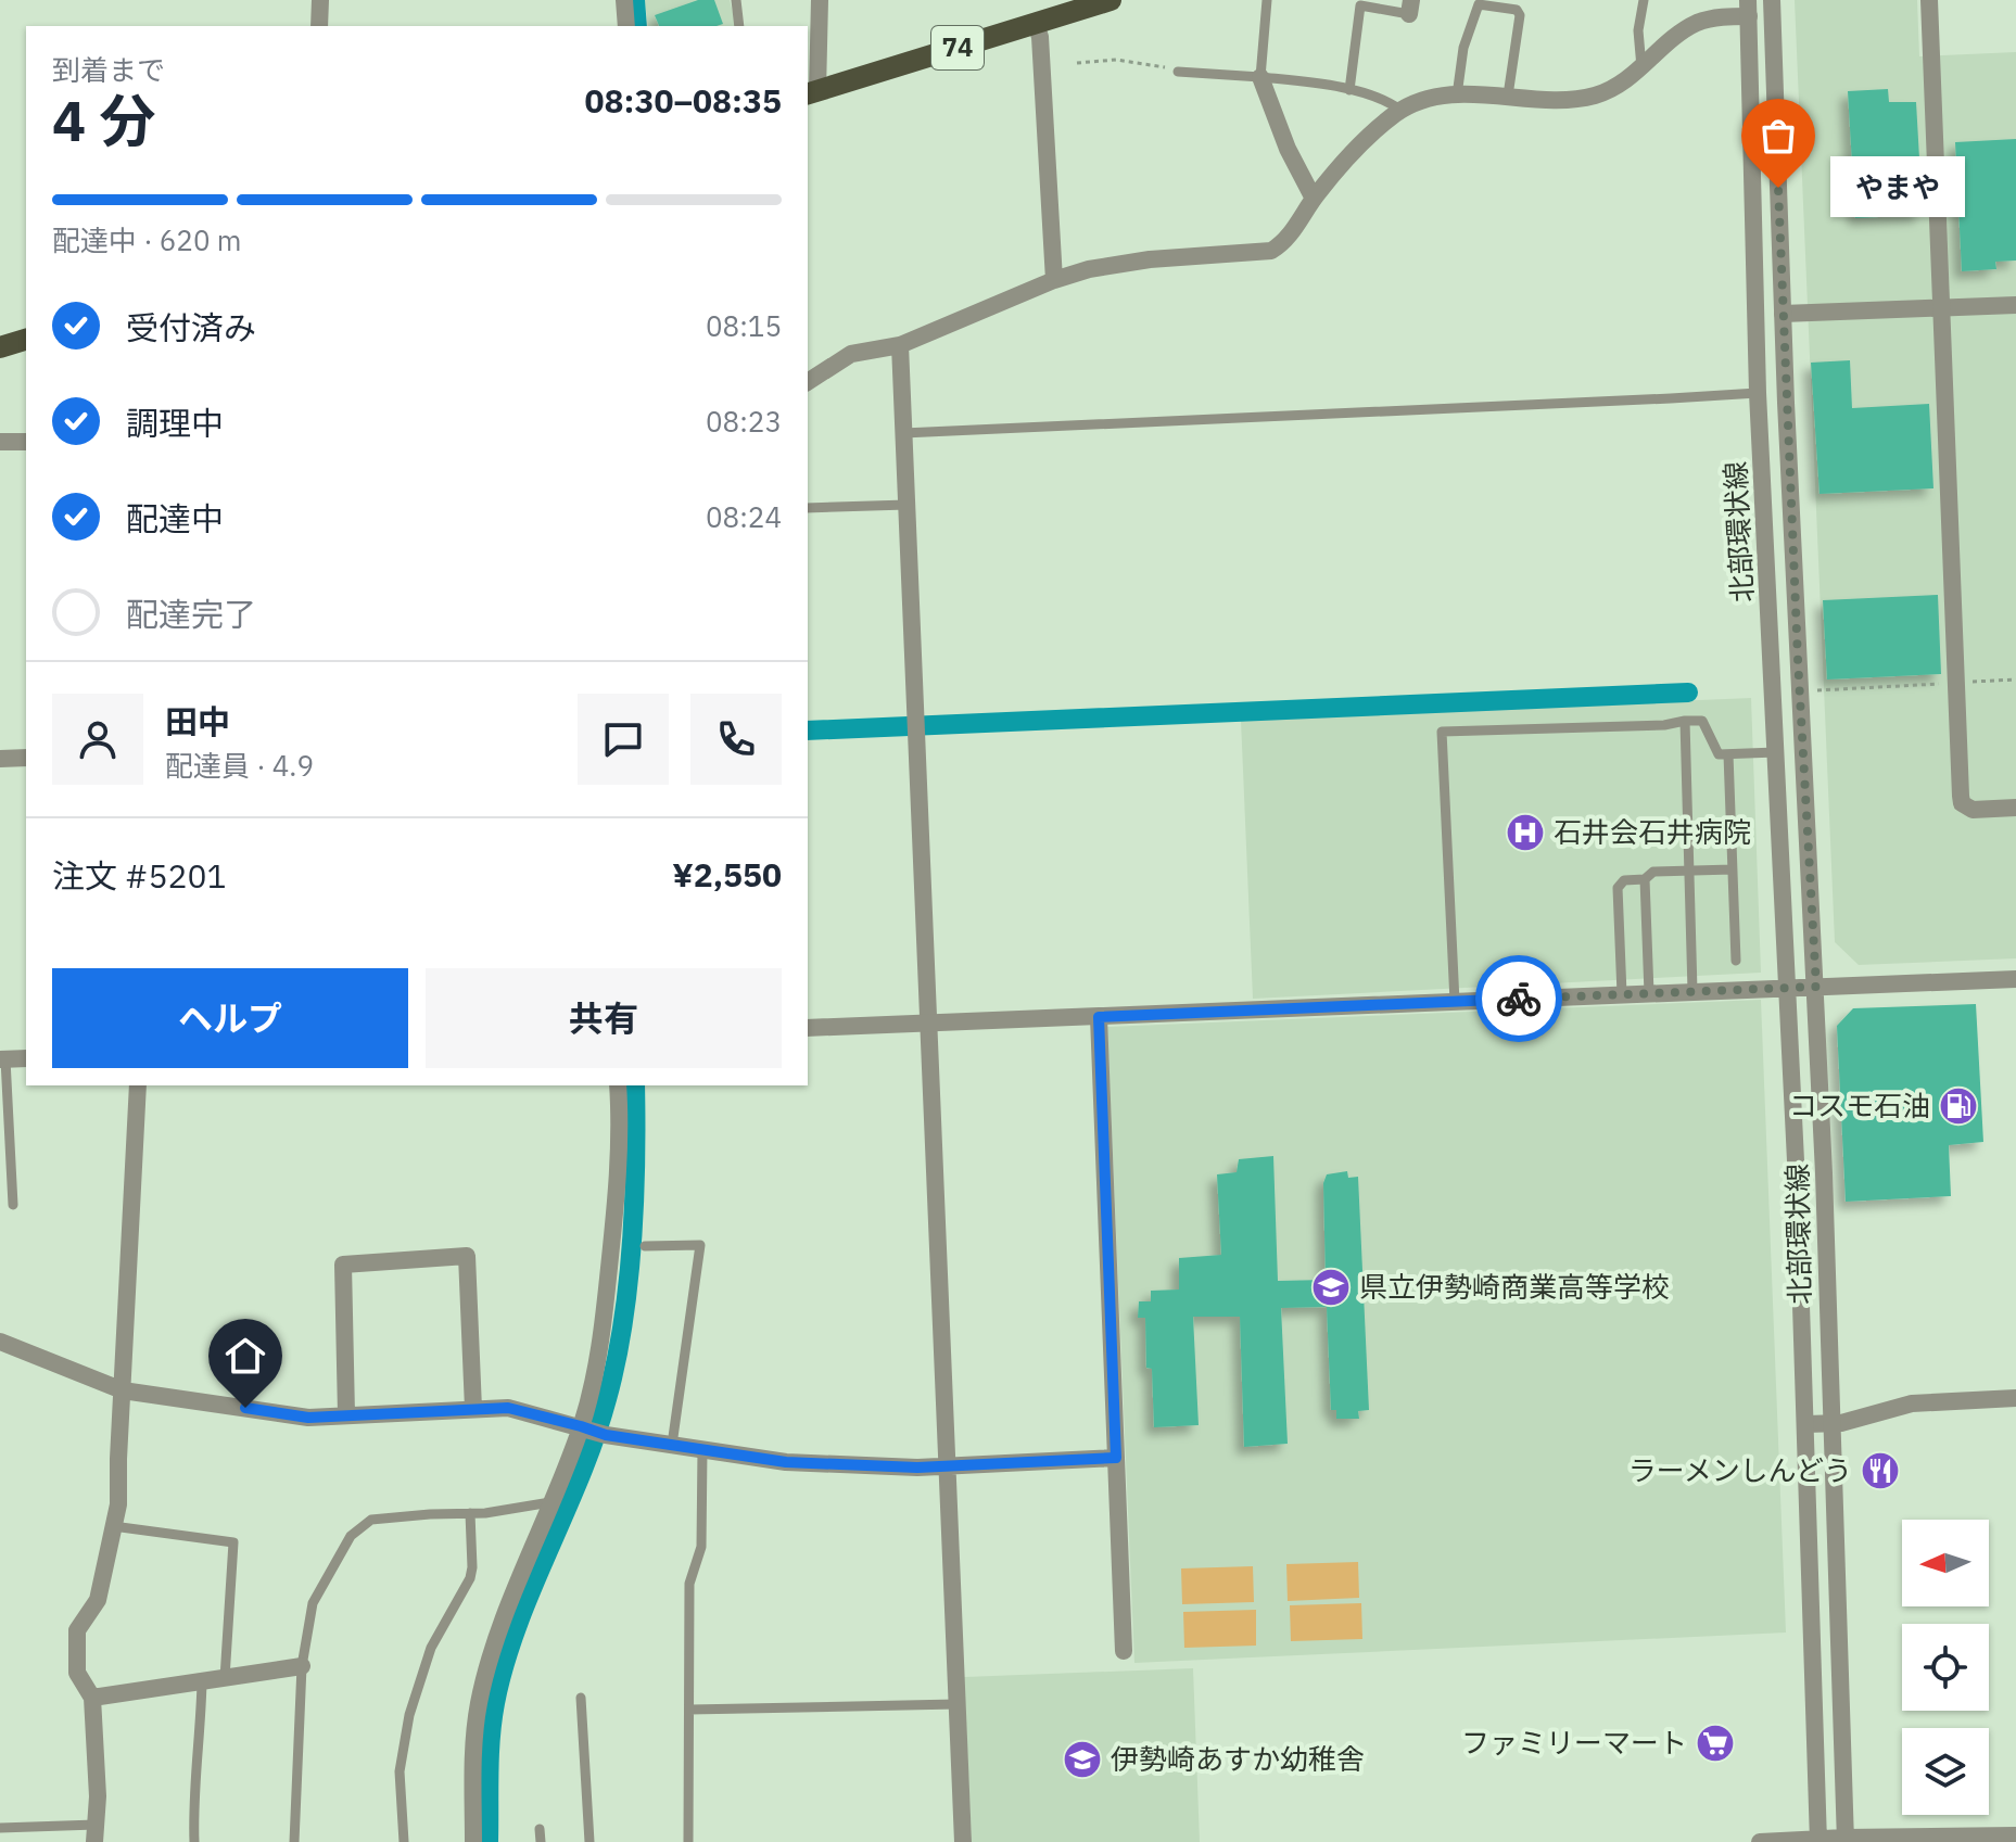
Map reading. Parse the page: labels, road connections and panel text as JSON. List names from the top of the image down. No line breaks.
{"streets":{"main road":["74"],"street":["北部環状線"]},"places":{"other":["やまや"],"hospital":["石井会石井病院"],"fuel station":["コスモ石油"],"school or university":["県立伊勢崎商業高等学校","伊勢崎あすか幼稚舎"],"restaurant":["ラーメンしんどう"],"supermarket":["ファミリーマート"]},"north":"left","page":{"heading":["4 分","到着まで","08:30–08:35"],"panel":["田中","配達員 · 4.9","注文 #5201","¥2,550"],"bubble":"やまや","bar":"配達中 · 620 m","list":[["受付済み","08:15"],["調理中","08:23"],["配達中","08:24"],"配達完了"],"buttons":["ヘルプ","共有"]}}
